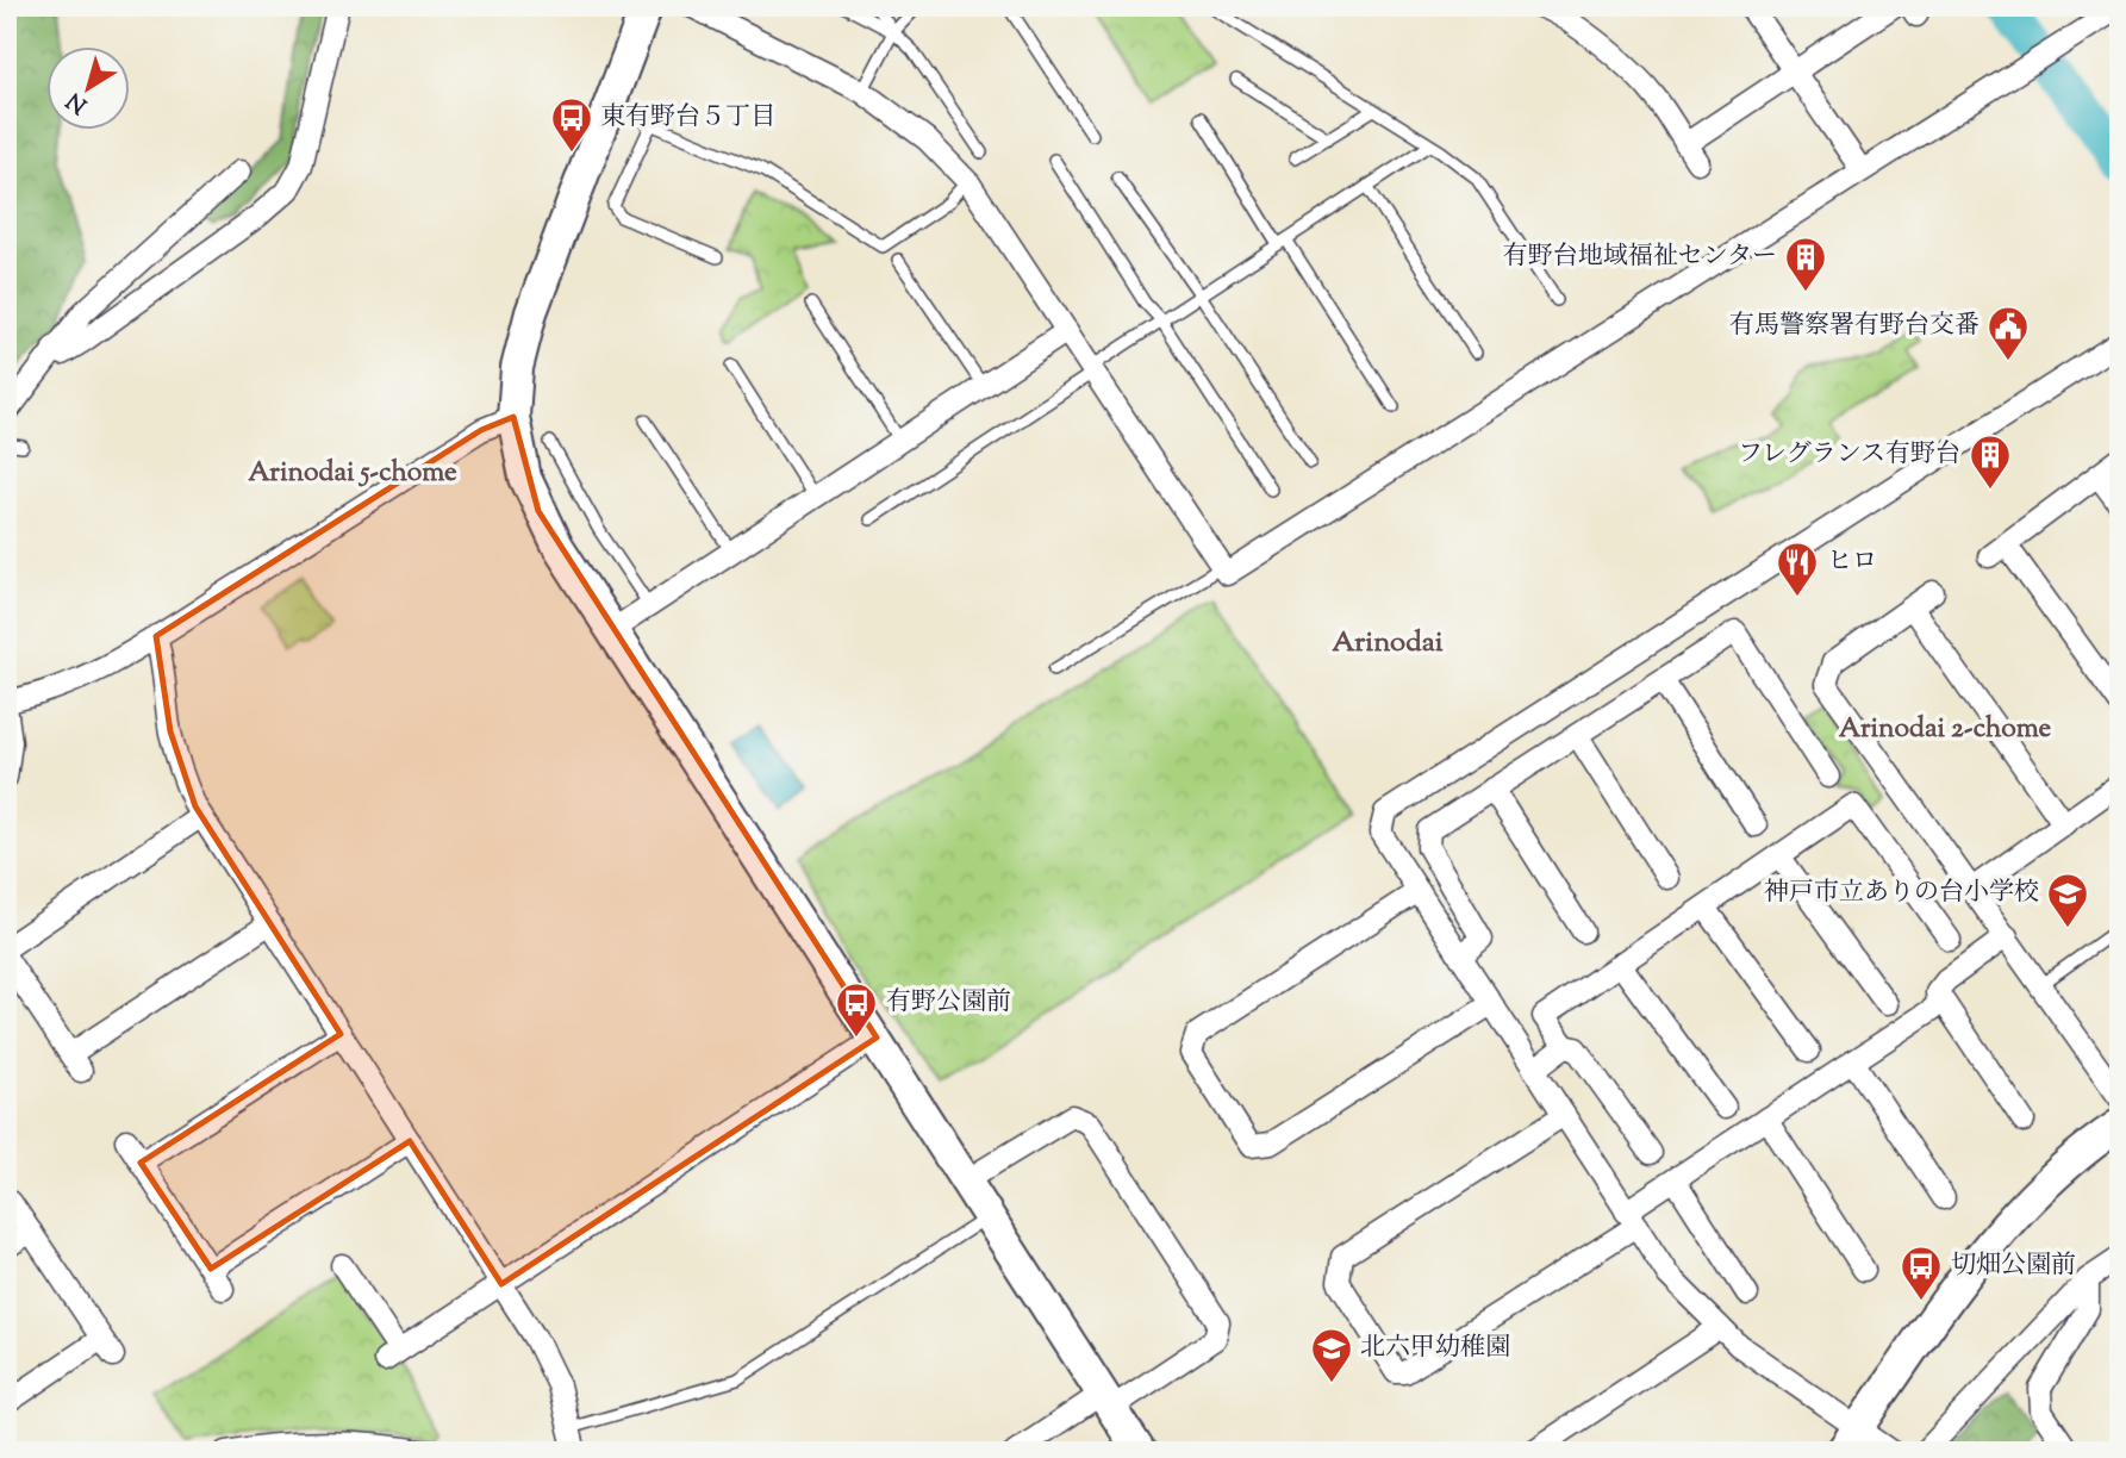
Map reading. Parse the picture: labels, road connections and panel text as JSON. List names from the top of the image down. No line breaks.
{"districts":["Arinodai 5-chome","Arinodai","Arinodai 2-chome"],"places":{"bus stop":["東有野台５丁目","有野公園前","切畑公園前"],"building":["有野台地域福祉センター","フレグランス有野台"],"public building":["有馬警察署有野台交番"],"restaurant":["ヒロ"],"school or university":["神戸市立ありの台小学校","北六甲幼稚園"]},"north":"bottom left"}
